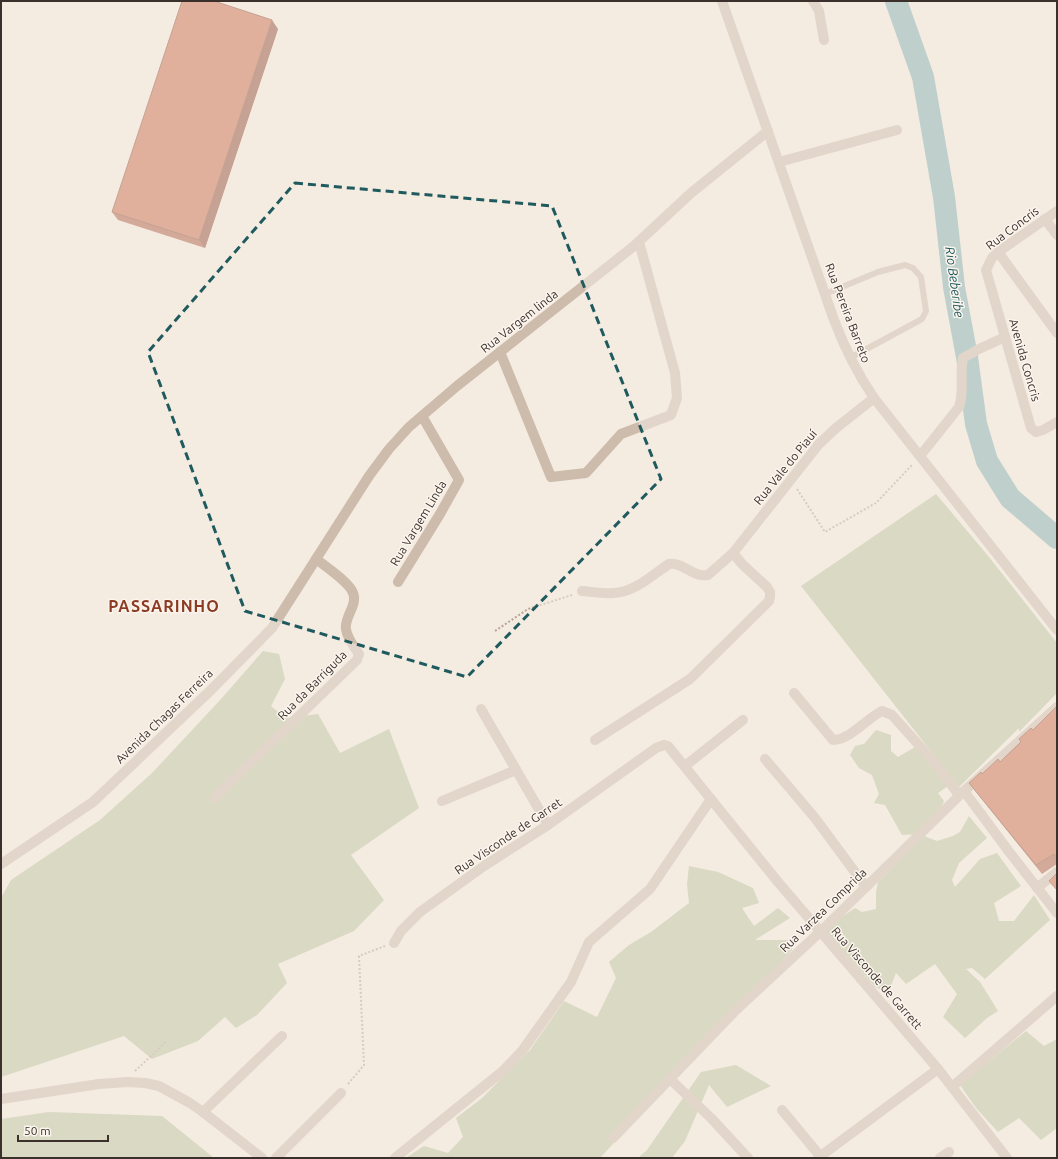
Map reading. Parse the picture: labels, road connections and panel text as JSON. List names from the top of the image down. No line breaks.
{"streets":{"street":["Rua Concris","Rua Pereira Barreto","Rua Vargem linda","Avenida Concris","Rua Vale do Piauí","Rua Vargem Linda","Rua da Barriguda","Avenida Chagas Ferreira","Rua Visconde de Garret","Rua Varzea Comprida","Rua Visconde de Garrett"]},"crossings":[["Rua Concris","Avenida Concris"],["Rua Pereira Barreto","Rua Vargem linda"],["Rua Pereira Barreto","Rua Vale do Piauí"],["Rua Vargem linda","Rua Vargem Linda"],["Rua Vargem linda","Rua da Barriguda"],["Rua Vargem linda","Avenida Chagas Ferreira"],["Rua da Barriguda","Avenida Chagas Ferreira"],["Rua Visconde de Garret","Rua Visconde de Garrett"],["Rua Varzea Comprida","Rua Visconde de Garrett"]],"districts":["PASSARINHO"],"water":["Rio Beberibe"],"scale_bar":"50 m"}
